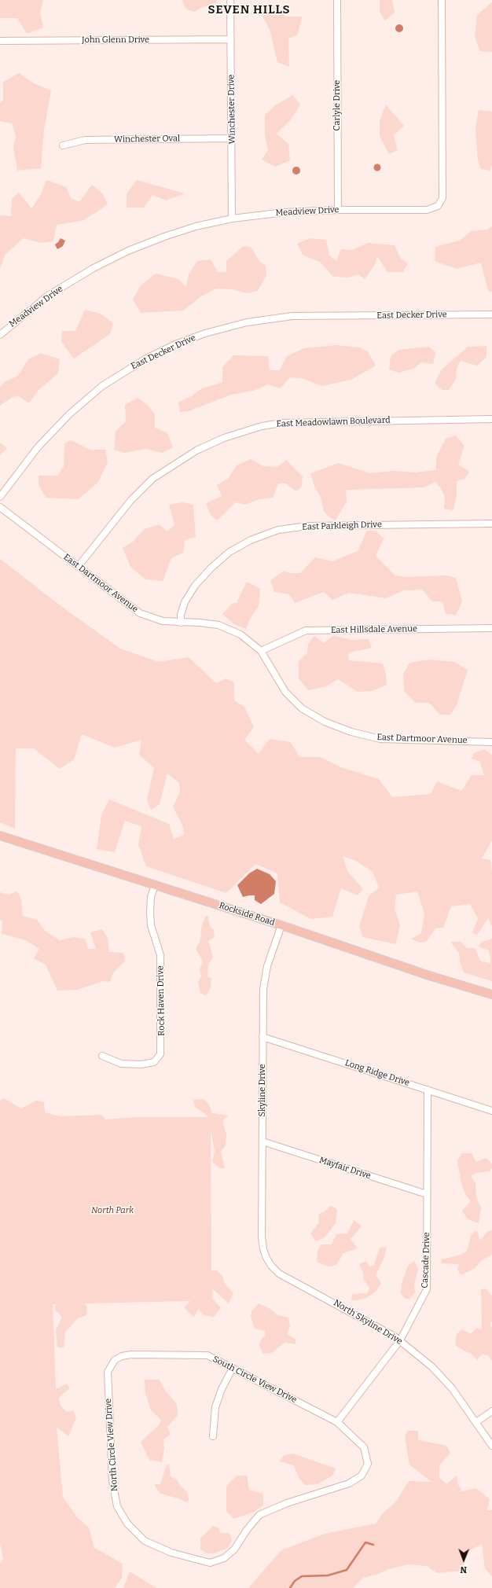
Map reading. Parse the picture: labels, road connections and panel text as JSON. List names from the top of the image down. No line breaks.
{"streets":{"main road":["Rockside Road"],"street":["John Glenn Drive","Carlyle Drive","Winchester Drive","Winchester Oval","Meadview Drive","East Decker Drive","East Meadowlawn Boulevard","East Parkleigh Drive","East Dartmoor Avenue","East Hillsdale Avenue","Rock Haven Drive","Long Ridge Drive","Skyline Drive","Mayfair Drive","Cascade Drive","North Skyline Drive","South Circle View Drive","North Circle View Drive"]},"crossings":[["John Glenn Drive","Winchester Drive"],["Carlyle Drive","Meadview Drive"],["Winchester Drive","Winchester Oval"],["Winchester Drive","Meadview Drive"],["East Meadowlawn Boulevard","East Dartmoor Avenue"],["East Parkleigh Drive","East Dartmoor Avenue"],["East Dartmoor Avenue","East Hillsdale Avenue"],["Rockside Road","Rock Haven Drive"],["Rockside Road","Skyline Drive"],["Long Ridge Drive","Skyline Drive"],["Long Ridge Drive","Cascade Drive"],["Skyline Drive","Mayfair Drive"],["Skyline Drive","North Skyline Drive"],["Mayfair Drive","Cascade Drive"],["Cascade Drive","North Skyline Drive"],["Cascade Drive","South Circle View Drive"],["South Circle View Drive","North Circle View Drive"]],"districts":["SEVEN HILLS"],"parks":["North Park"],"north":"bottom"}
